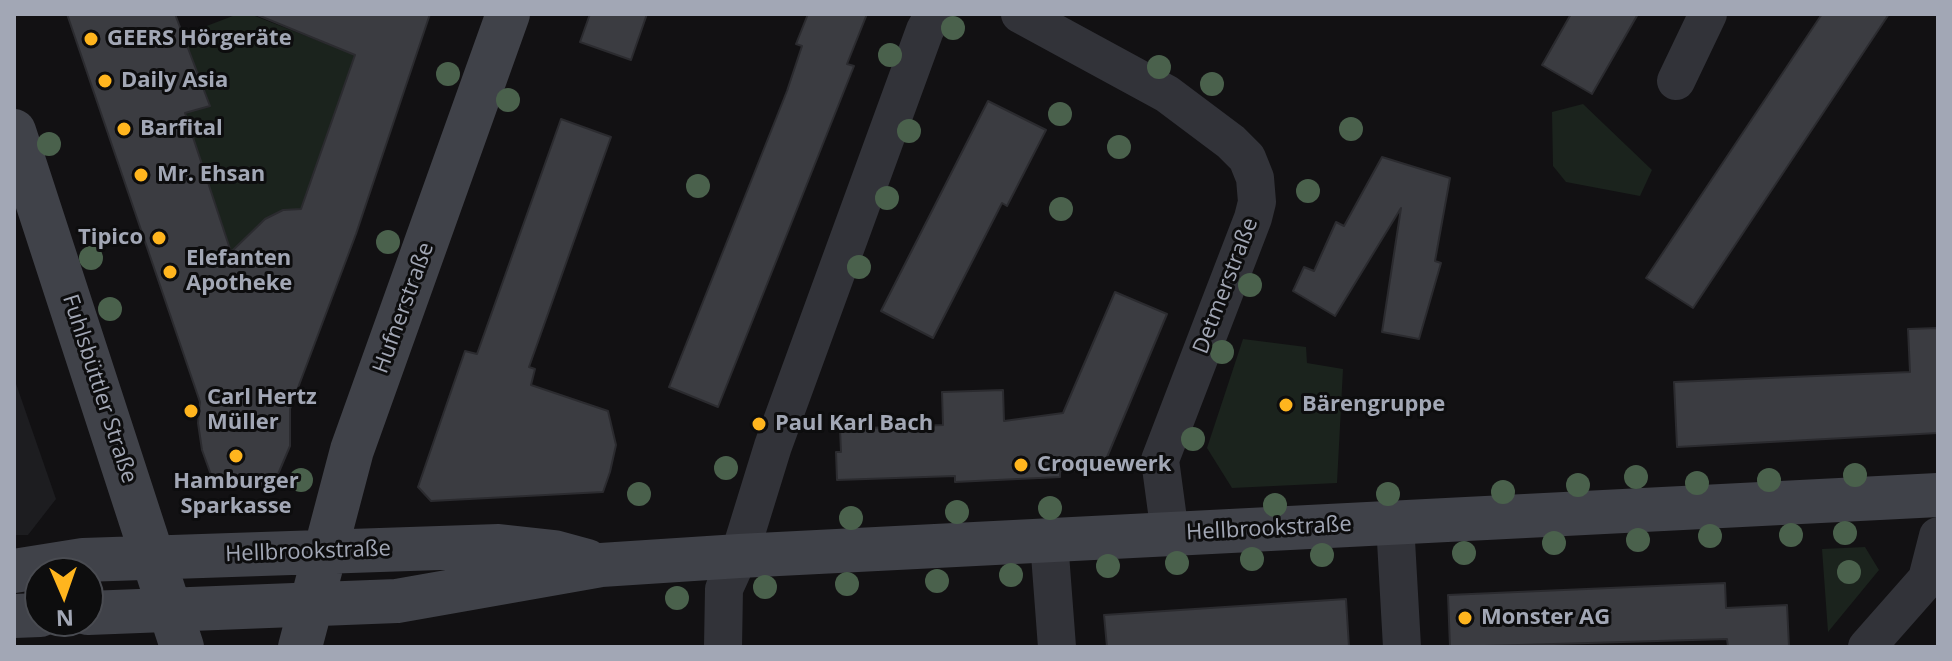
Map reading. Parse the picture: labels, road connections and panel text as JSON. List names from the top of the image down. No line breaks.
{"streets":{"street":["Detmerstraße","Hufnerstraße","Fuhlsbüttler Straße","Hellbrookstraße"]},"crossings":[["Detmerstraße","Hellbrookstraße"],["Hufnerstraße","Hellbrookstraße"],["Fuhlsbüttler Straße","Hellbrookstraße"]],"places":["GEERS Hörgeräte","Daily Asia","Barfital","Mr. Ehsan","Tipico","Elefanten Apotheke","Bärengruppe","Carl Hertz Müller","Paul Karl Bach","Hamburger Sparkasse","Croquewerk","Monster AG"],"north":"bottom"}
